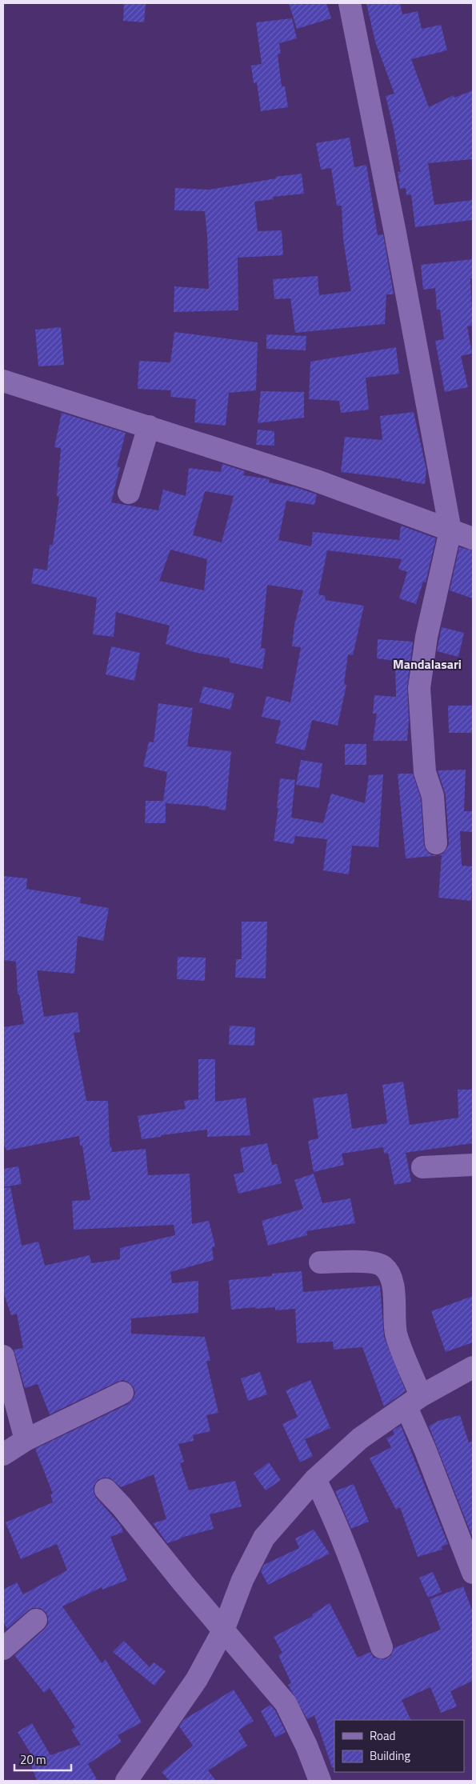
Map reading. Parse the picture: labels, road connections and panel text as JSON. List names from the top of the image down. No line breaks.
{"districts":["Mandalasari"],"legend":["Road","Building"],"scale_bar":"20 m"}
